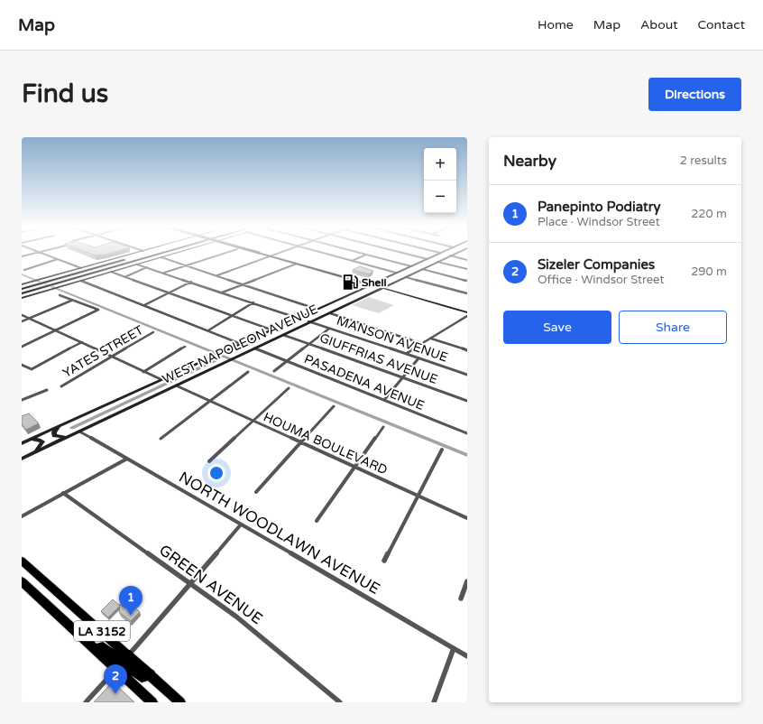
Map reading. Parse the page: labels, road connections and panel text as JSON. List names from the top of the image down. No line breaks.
{"streets":{"highway":["LA 3152"],"main road":["WEST NAPOLEON AVENUE"],"street":["MANSON AVENUE","YATES STREET","GIUFFRIAS AVENUE","PASADENA AVENUE","HOUMA BOULEVARD","NORTH WOODLAWN AVENUE","GREEN AVENUE"]},"crossings":[["MANSON AVENUE","WEST NAPOLEON AVENUE"],["WEST NAPOLEON AVENUE","GIUFFRIAS AVENUE"],["WEST NAPOLEON AVENUE","PASADENA AVENUE"],["WEST NAPOLEON AVENUE","HOUMA BOULEVARD"],["WEST NAPOLEON AVENUE","NORTH WOODLAWN AVENUE"]],"places":{"fuel station":["Shell"]},"page":{"header":"Map","nav":["Home","Map","About","Contact"],"buttons":["Directions",["Save","Share"]],"title":"Find us","heading":["Nearby","2 results"],"map_buttons":["+","−"],"list":[{"mark":"1","name":"Panepinto Podiatry","note":"Place · Windsor Street","value":"220 m"},{"mark":"2","name":"Sizeler Companies","note":"Office · Windsor Street","value":"290 m"}],"pins":["1","2"]}}
